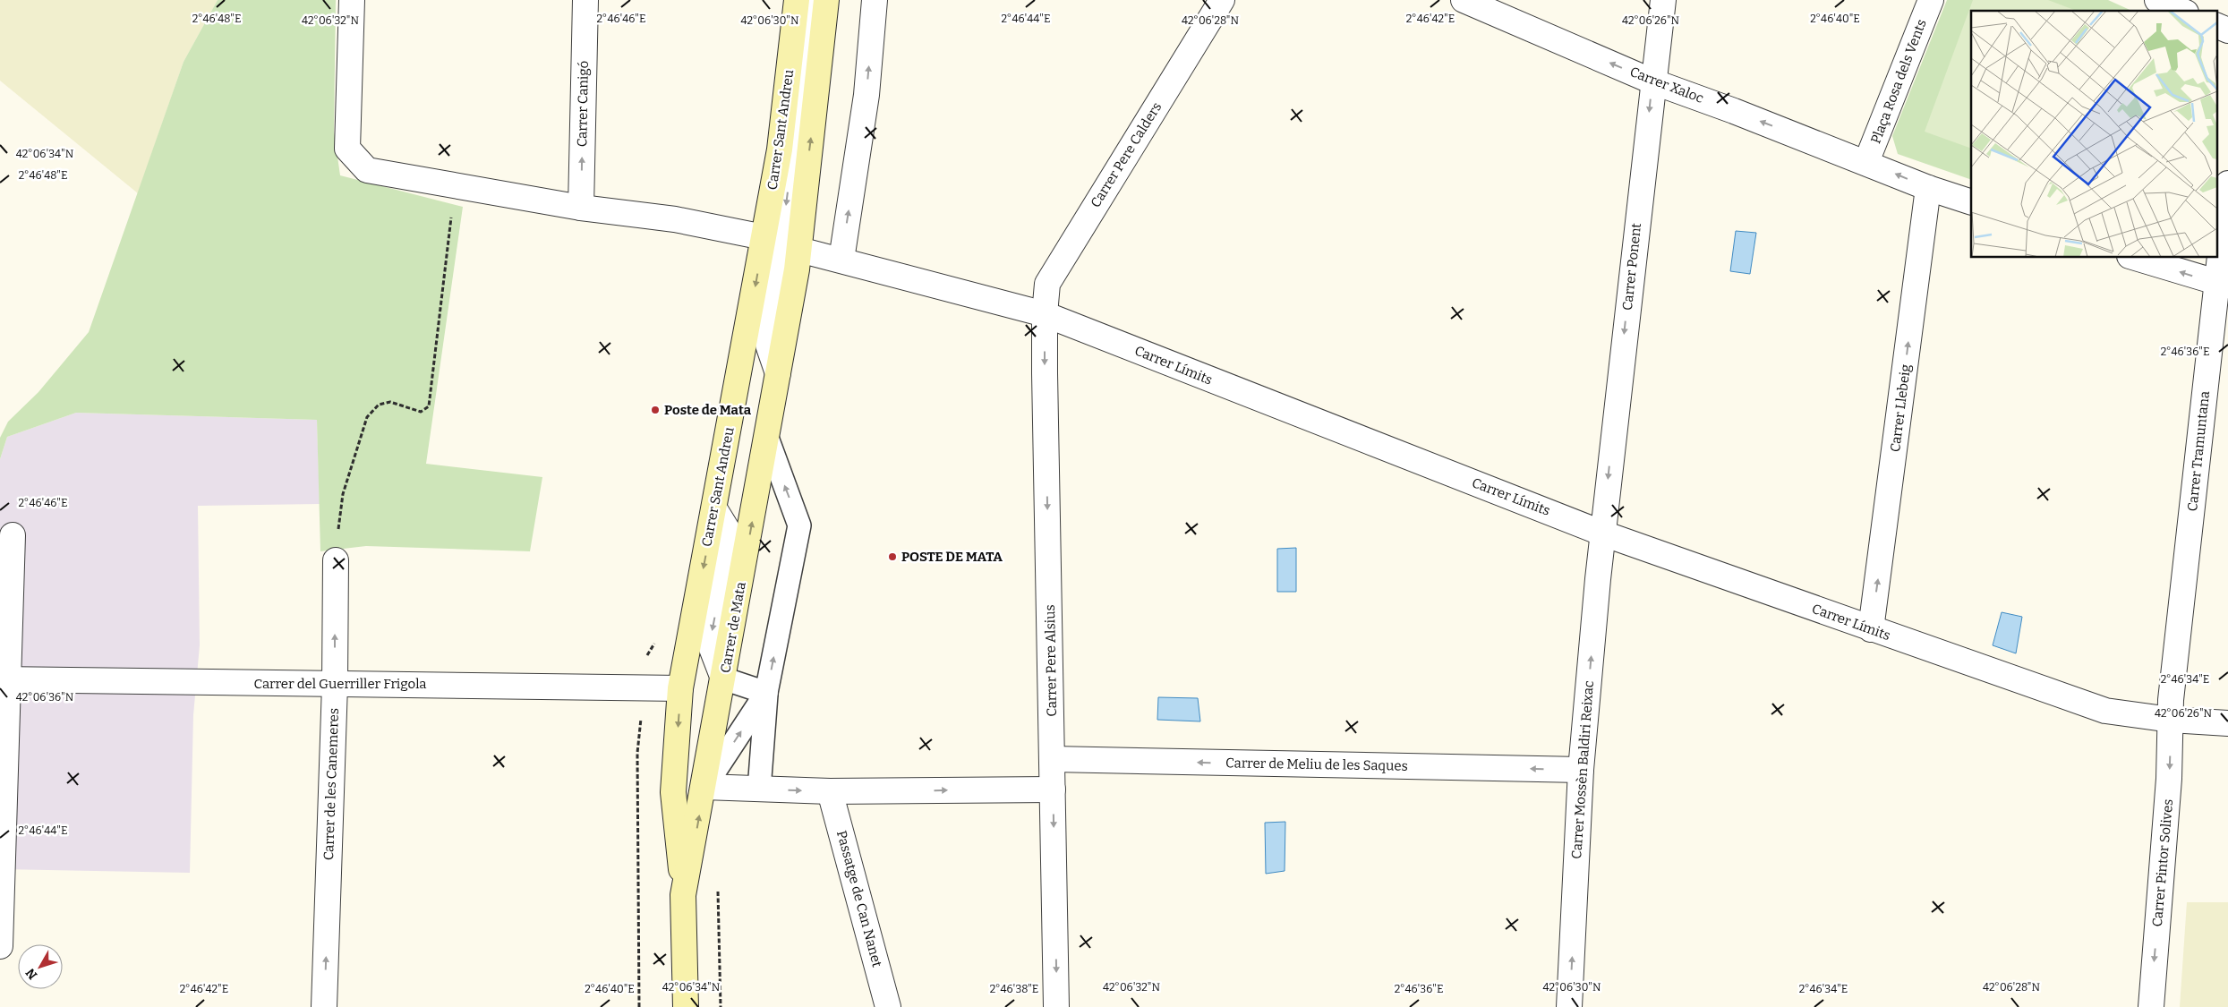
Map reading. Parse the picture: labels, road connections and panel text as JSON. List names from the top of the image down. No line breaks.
{"streets":{"main road":["Carrer Sant Andreu","Carrer de Mata"],"street":["Plaça Rosa dels Vents","Carrer Xaloc","Carrer Canigó","Carrer Pere Calders","Carrer Ponent","Carrer Límits","Carrer Llebeig","Carrer Tramuntana","Carrer Pere Alsius","Carrer del Guerriller Frigola","Carrer de Meliu de les Saques","Carrer Mossèn Baldiri Reixac","Carrer de les Canemeres","Carrer Pintor Solives","Passatge de Can Nanet"]},"crossings":[["Plaça Rosa dels Vents","Carrer Xaloc"],["Carrer Xaloc","Carrer Ponent"],["Carrer Xaloc","Carrer Llebeig"],["Carrer Sant Andreu","Carrer de Mata"],["Carrer Sant Andreu","Carrer del Guerriller Frigola"],["Carrer Pere Calders","Carrer Límits"],["Carrer Pere Calders","Carrer Pere Alsius"],["Carrer Ponent","Carrer Límits"],["Carrer Ponent","Carrer Mossèn Baldiri Reixac"],["Carrer Límits","Carrer Llebeig"],["Carrer Límits","Carrer Tramuntana"],["Carrer Límits","Carrer de Mata"],["Carrer Límits","Carrer Pere Alsius"],["Carrer Límits","Carrer Mossèn Baldiri Reixac"],["Carrer Límits","Carrer Pintor Solives"],["Carrer Tramuntana","Carrer Pintor Solives"],["Carrer Pere Alsius","Carrer de Meliu de les Saques"],["Carrer del Guerriller Frigola","Carrer de les Canemeres"],["Carrer de Meliu de les Saques","Carrer Mossèn Baldiri Reixac"]],"one_way":["Carrer Xaloc","Carrer Sant Andreu","Carrer Ponent","Carrer Llebeig","Carrer de Mata","Carrer Pere Alsius","Carrer de Meliu de les Saques","Carrer Mossèn Baldiri Reixac","Carrer de les Canemeres","Carrer Pintor Solives"],"places":["Poste de Mata","POSTE DE MATA"],"north":"bottom left","coordinates":["2°46'48\"E","2°46'46\"E","2°46'44\"E","2°46'42\"E","2°46'40\"E","42°06'32\"N","42°06'30\"N","42°06'28\"N","42°06'26\"N","42°06'34\"N","2°46'36\"E","2°46'34\"E","42°06'36\"N","2°46'38\"E"]}
